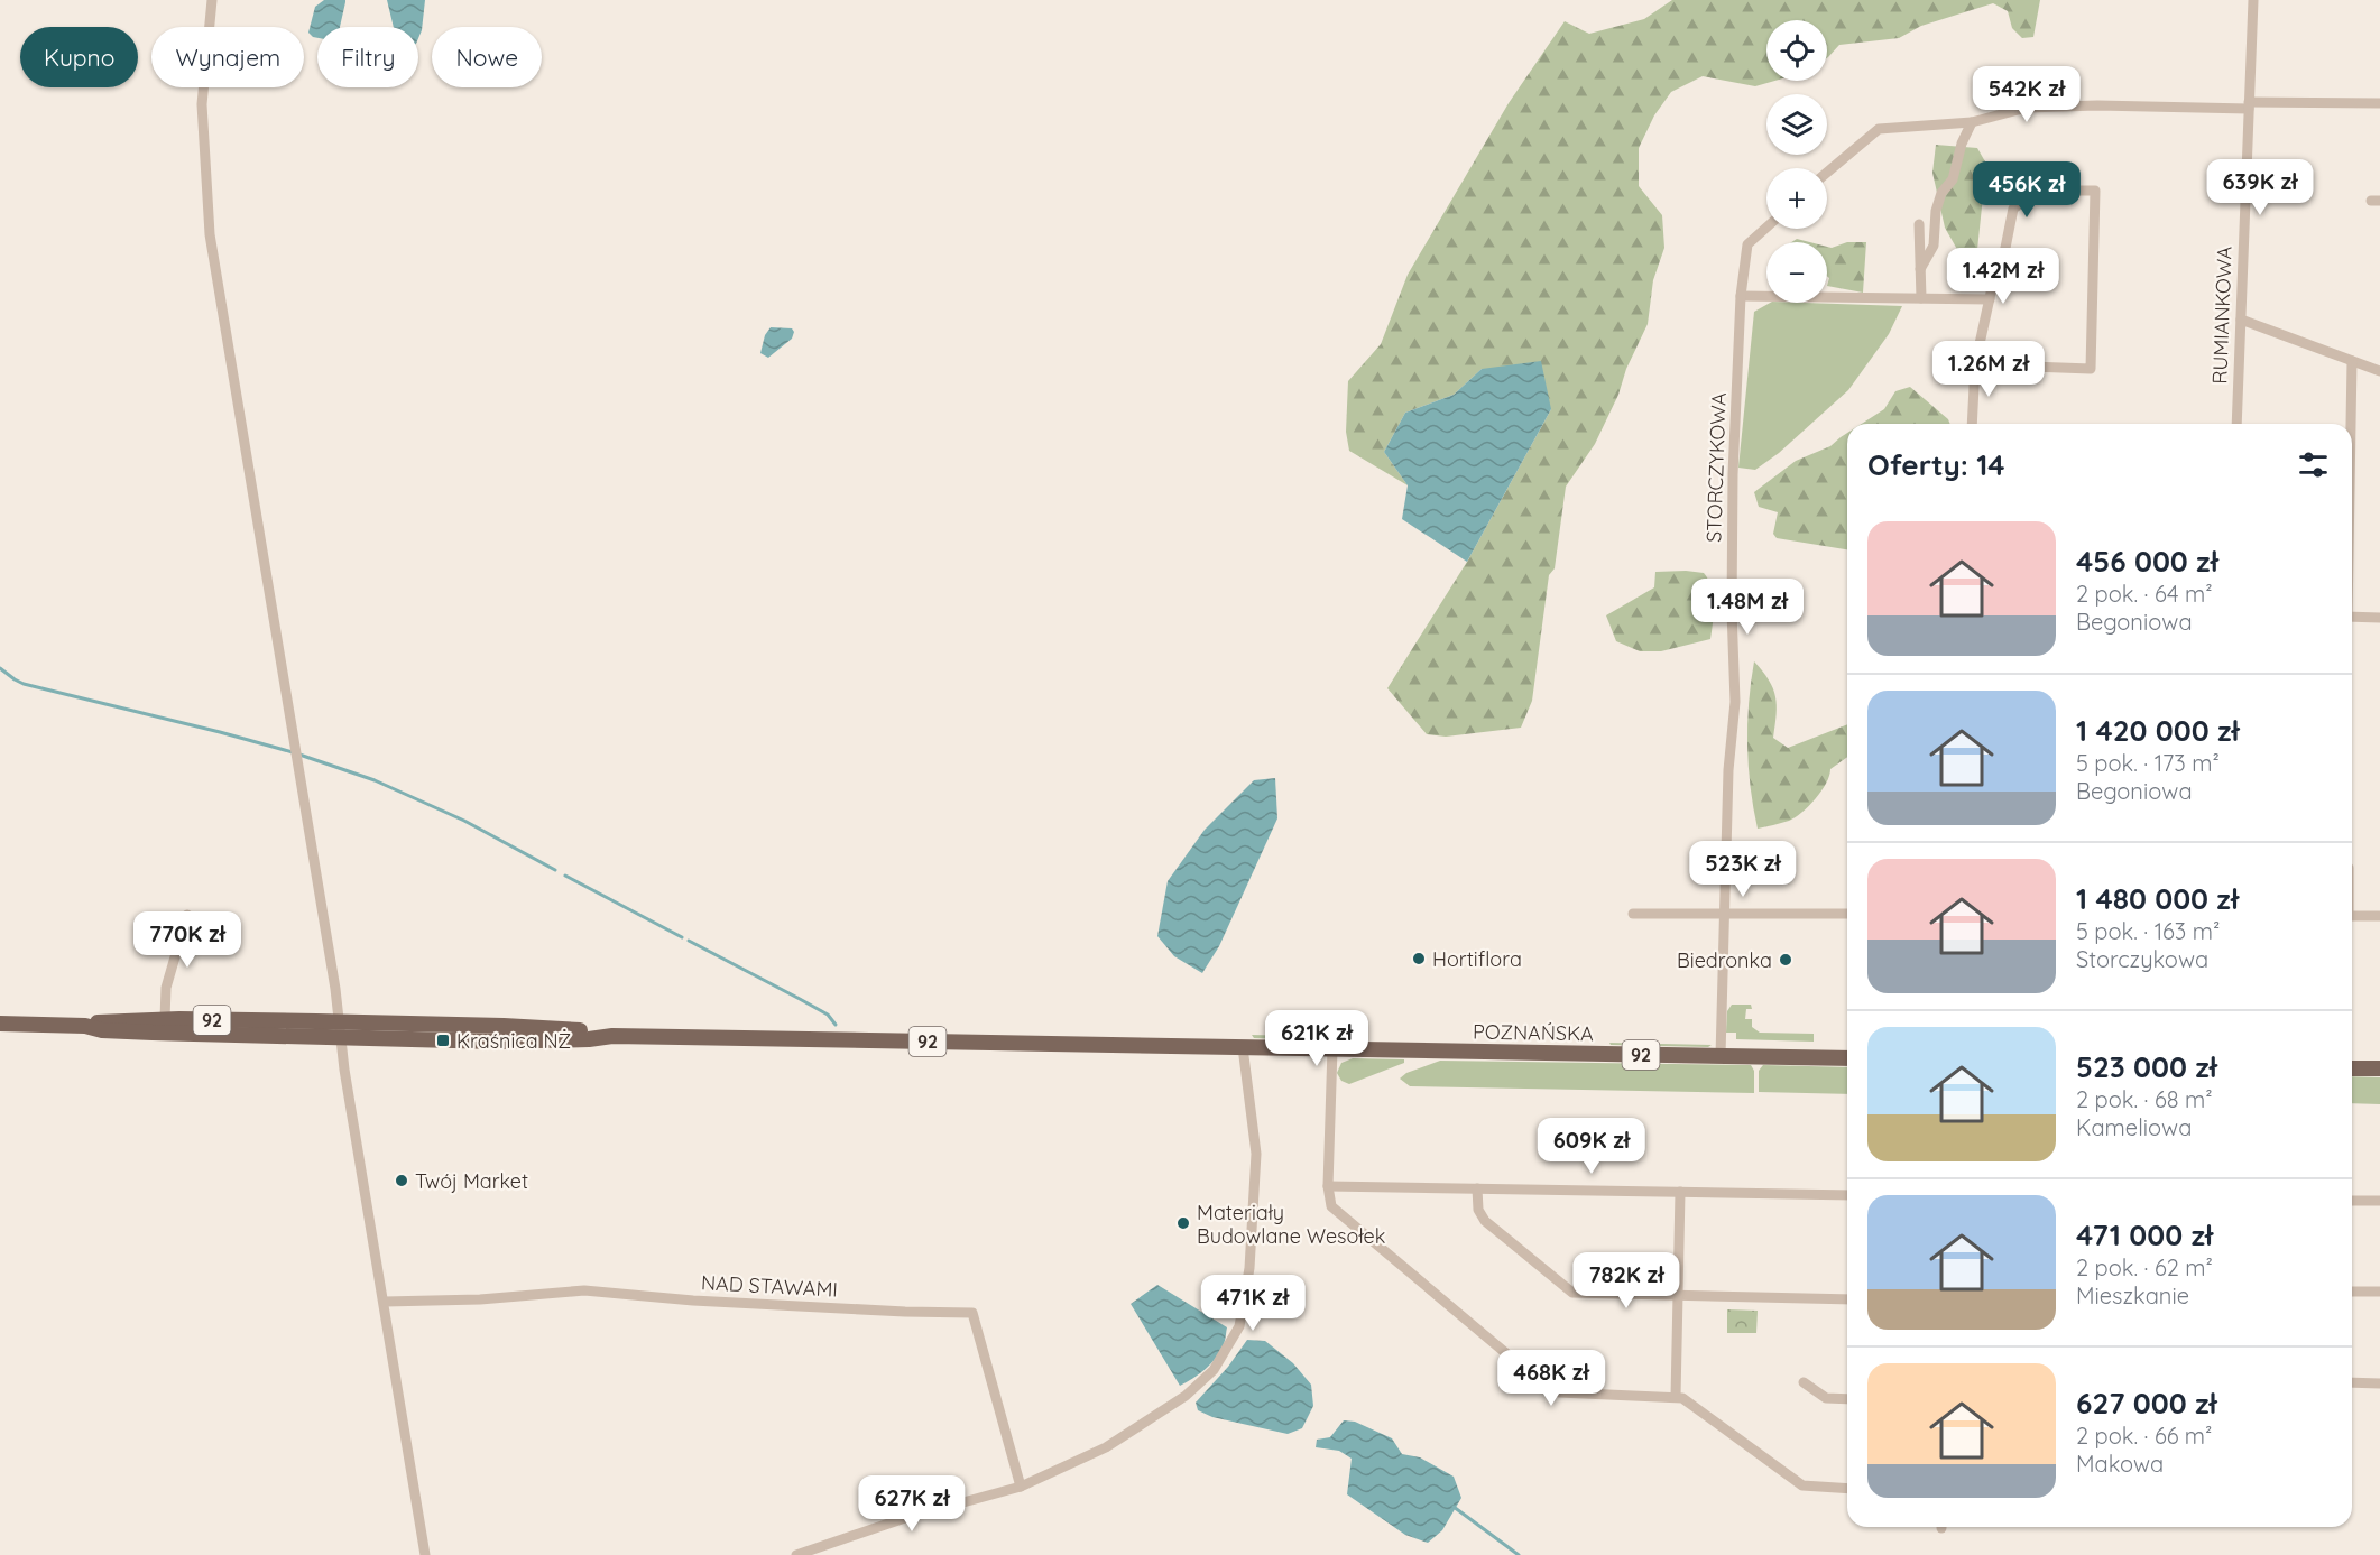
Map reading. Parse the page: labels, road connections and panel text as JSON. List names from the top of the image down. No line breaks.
{"streets":{"main road":["92","POZNAŃSKA"],"street":["RUMIANKOWA","STORCZYKOWA","NAD STAWAMI"]},"crossings":[["STORCZYKOWA","POZNAŃSKA"],["92","POZNAŃSKA"]],"places":{"other":["Hortiflora","Biedronka","Twój Market","Materiały Budowlane Wesołek"],"transit":["Kraśnica NŻ"]},"page":{"map_buttons":["+","−"],"chip":["Kupno","Wynajem","Filtry","Nowe"],"price":["542K zł","639K zł","456K zł","1.42M zł","1.26M zł","1.48M zł","523K zł","770K zł","621K zł","609K zł","782K zł","471K zł","468K zł","627K zł"],"heading":"Oferty: 14","list":[{"name":"456 000 zł","note":"2 pok. · 64 m² · Begoniowa"},{"name":"1 420 000 zł","note":"5 pok. · 173 m² · Begoniowa"},{"name":"1 480 000 zł","note":"5 pok. · 163 m² · Storczykowa"},{"name":"523 000 zł","note":"2 pok. · 68 m² · Kameliowa"},{"name":"471 000 zł","note":"2 pok. · 62 m² · Mieszkanie"},{"name":"627 000 zł","note":"2 pok. · 66 m² · Makowa"}]}}
